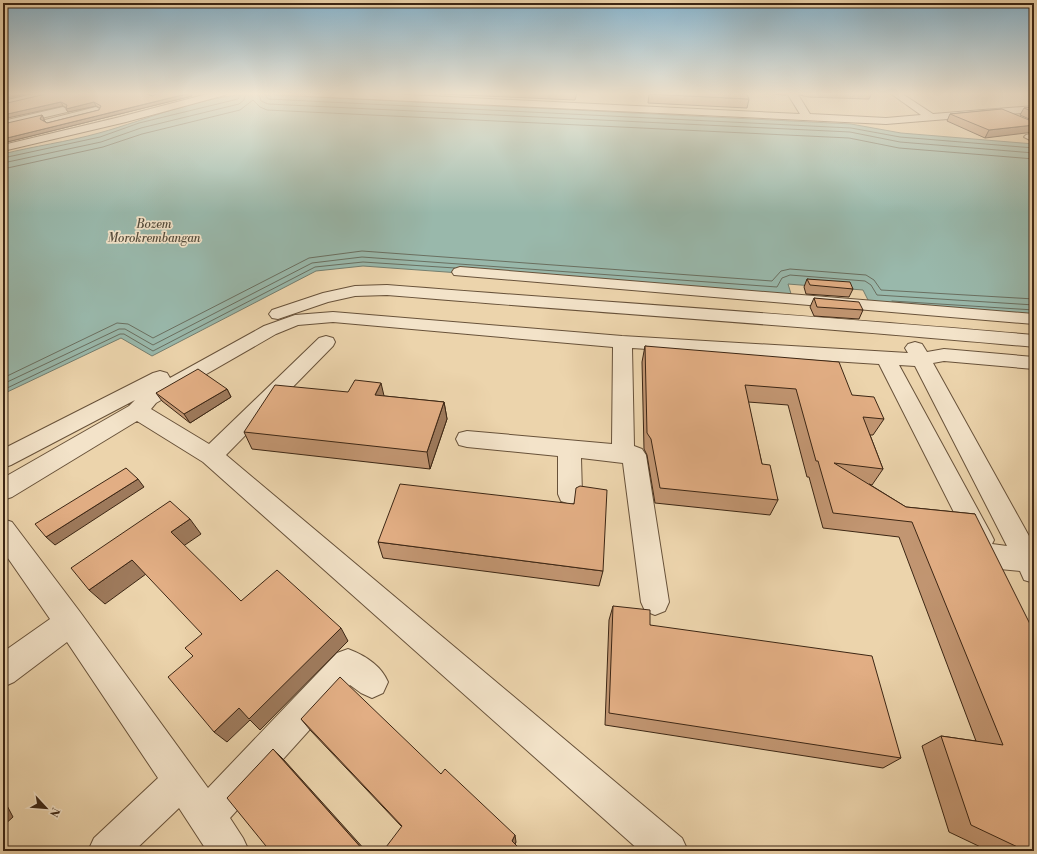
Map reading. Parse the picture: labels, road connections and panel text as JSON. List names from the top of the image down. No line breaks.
{"water":["Bozem Morokrembangan"],"north":"bottom right"}
